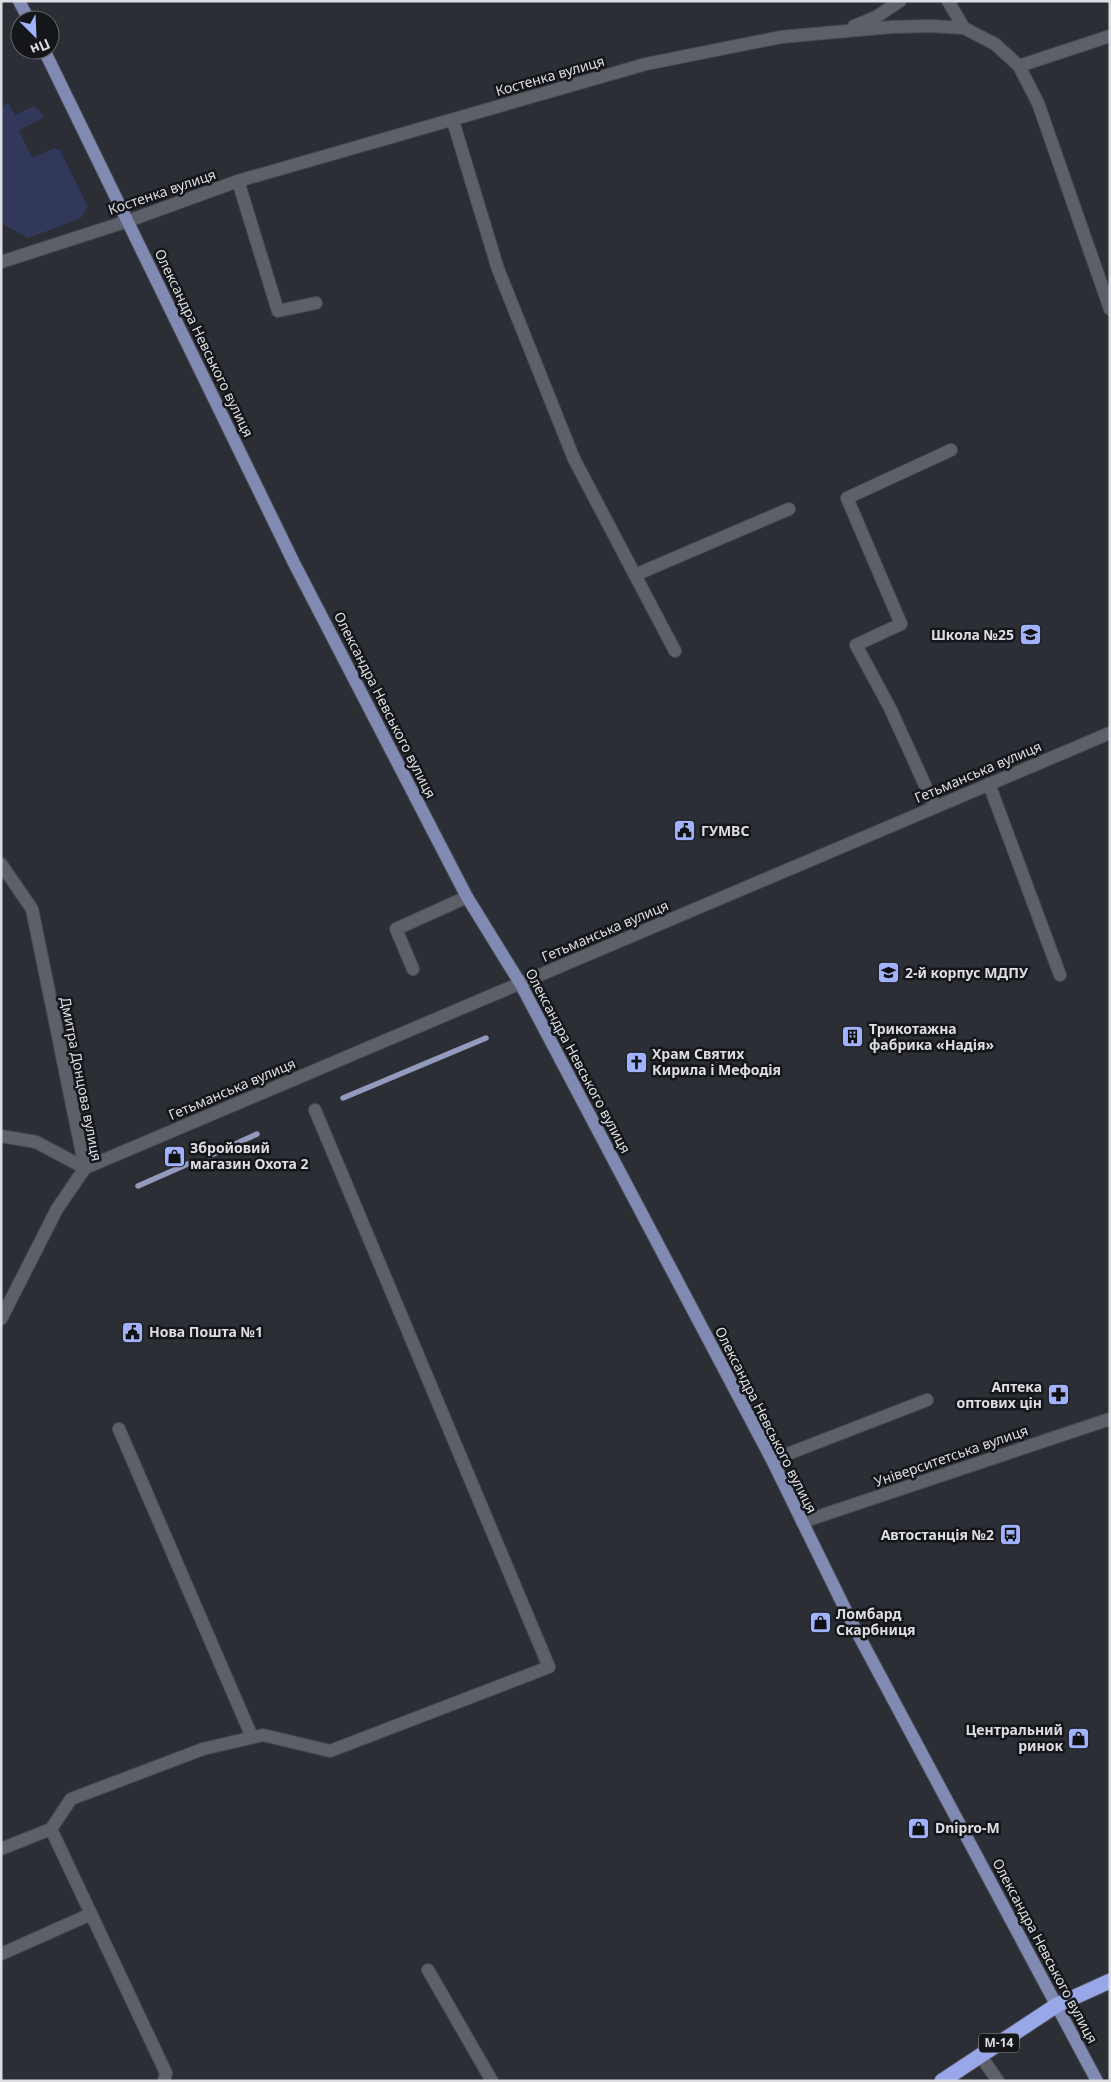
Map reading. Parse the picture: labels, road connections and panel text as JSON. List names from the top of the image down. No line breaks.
{"streets":{"highway":["М-14"],"main road":["Олександра Невського вулиця"],"street":["Костенка вулиця","Гетьманська вулиця","Дмитра Донцова вулиця","Університетська вулиця"]},"crossings":[["Костенка вулиця","Олександра Невського вулиця"],["Олександра Невського вулиця","Гетьманська вулиця"],["Олександра Невського вулиця","Університетська вулиця"],["Олександра Невського вулиця","М-14"],["Гетьманська вулиця","Дмитра Донцова вулиця"]],"places":{"school or university":["Школа №25","2-й корпус МДПУ"],"public building":["ГУМВС","Нова Пошта №1"],"building":["Трикотажна фабрика «Надія»"],"church":["Храм Святих Кирила і Мефодія"],"shop":["Збройовий магазин Охота 2","Ломбард Скарбниця","Центральний ринок","Dnipro-M"],"pharmacy":["Аптека оптових цін"],"bus stop":["Автостанція №2"]},"north":"bottom right"}
